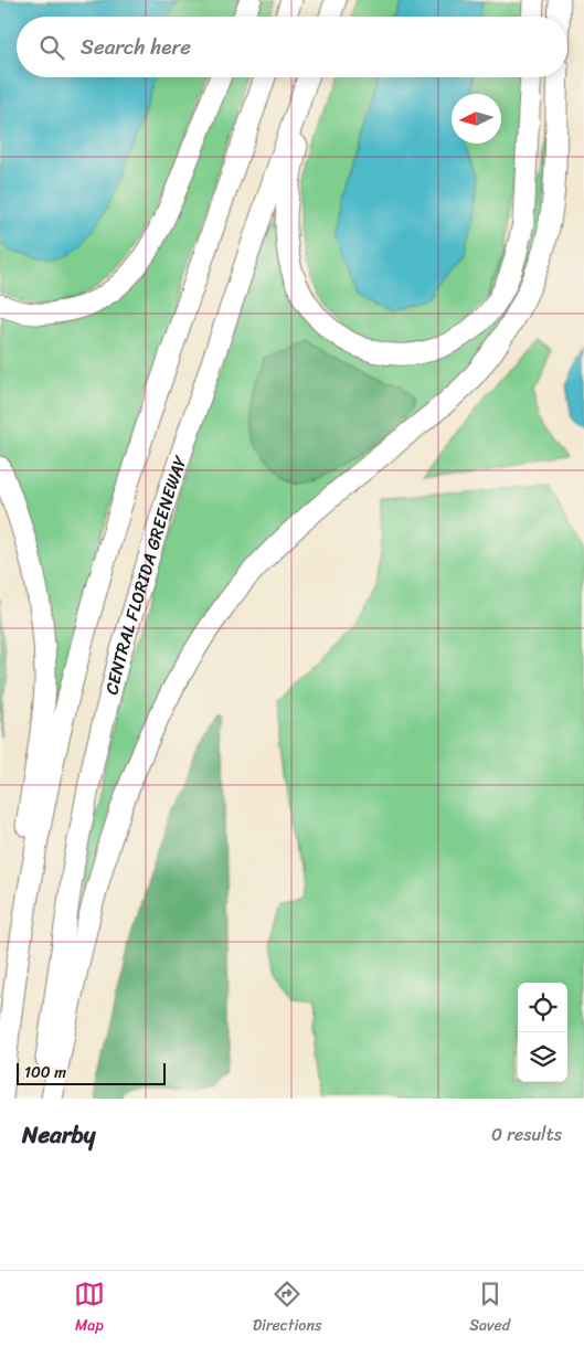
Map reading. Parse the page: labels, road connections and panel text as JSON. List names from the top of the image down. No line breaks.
{"streets":{"highway":["CENTRAL FLORIDA GREENEWAY"]},"scale_bar":"100 m","north":"left","page":{"search":"Search here","scale":"100 m","heading":["Nearby","0 results"],"nav":["Map","Directions","Saved"]}}
